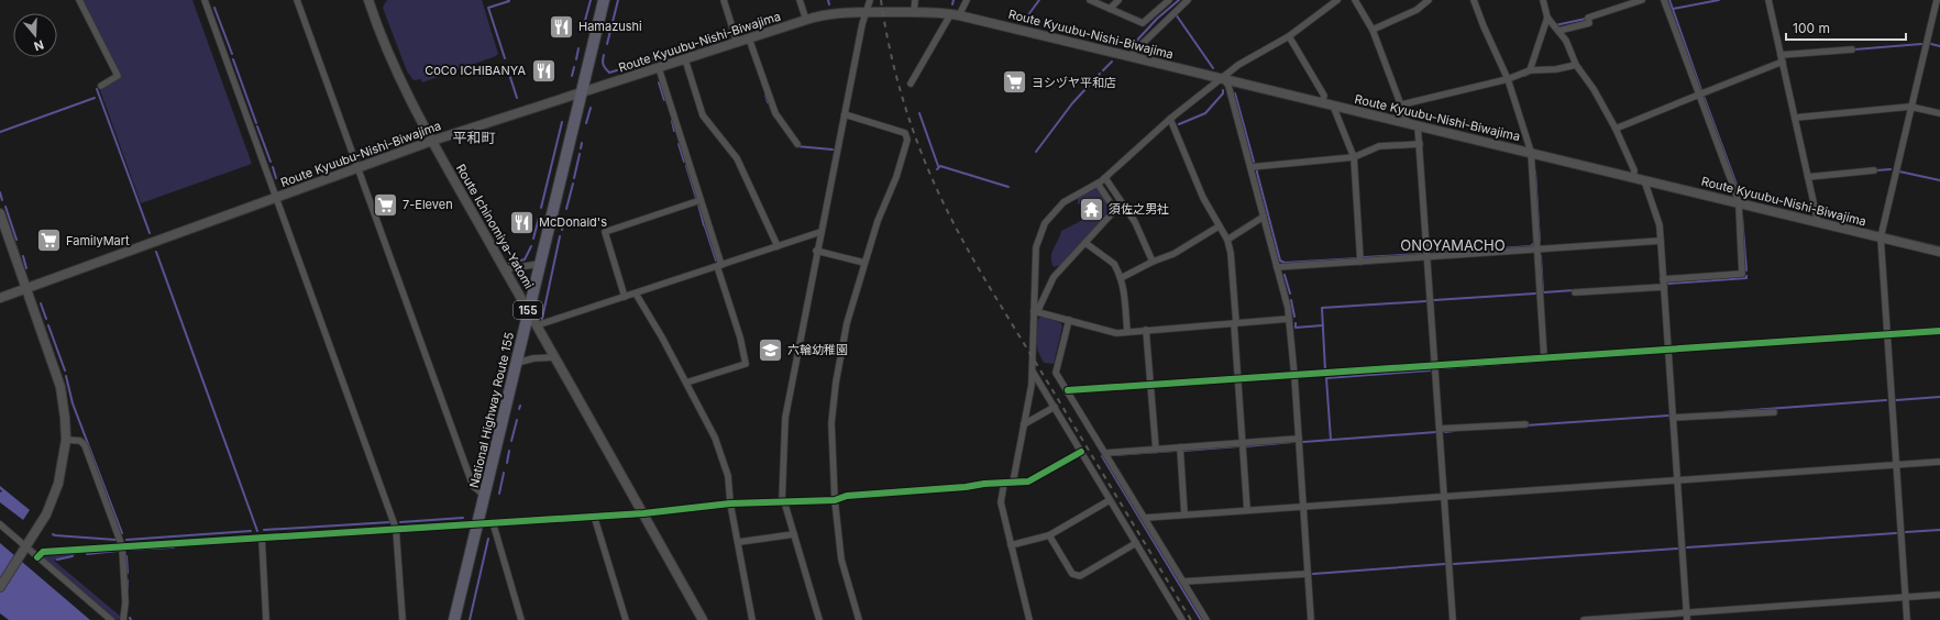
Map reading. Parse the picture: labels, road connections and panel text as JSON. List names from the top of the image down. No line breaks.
{"streets":{"highway":["155","National Highway Route 155"],"main road":["Route Kyuubu-Nishi-Biwajima","Route Ichinomiya-Yatomi"]},"crossings":[["Route Kyuubu-Nishi-Biwajima","Route Ichinomiya-Yatomi"],["Route Kyuubu-Nishi-Biwajima","National Highway Route 155"],["Route Ichinomiya-Yatomi","National Highway Route 155"]],"districts":["平和町","ONOYAMACHO"],"places":{"restaurant":["Hamazushi","CoCo ICHIBANYA","McDonald's"],"supermarket":["ヨシヅヤ平和店","7-Eleven","FamilyMart"],"temple":["須佐之男社"],"school or university":["六輪幼稚園"]},"scale_bar":"100 m","north":"bottom"}
